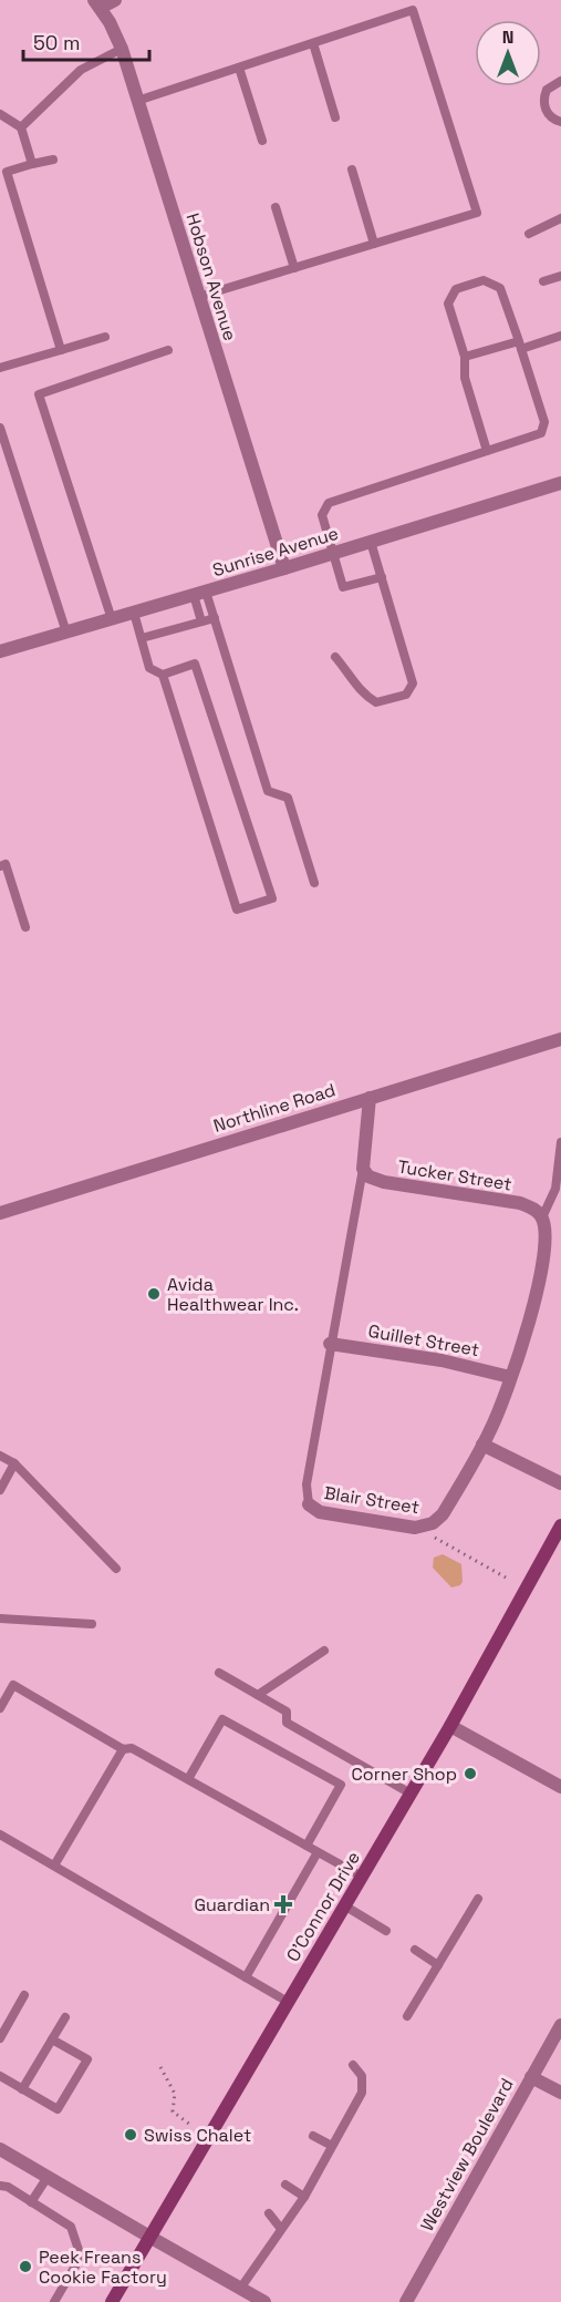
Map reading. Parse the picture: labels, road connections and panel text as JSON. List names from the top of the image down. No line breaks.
{"streets":{"main road":["O'Connor Drive"],"street":["Hobson Avenue","Sunrise Avenue","Northline Road","Tucker Street","Guillet Street","Blair Street","Westview Boulevard"]},"crossings":[["Hobson Avenue","Sunrise Avenue"],["Northline Road","Blair Street"],["Tucker Street","Blair Street"],["Guillet Street","Blair Street"]],"places":{"other":["Avida Healthwear Inc.","Corner Shop","Swiss Chalet","Peek Freans Cookie Factory"],"health":["Guardian"]},"scale_bar":"50 m","north":"top"}
